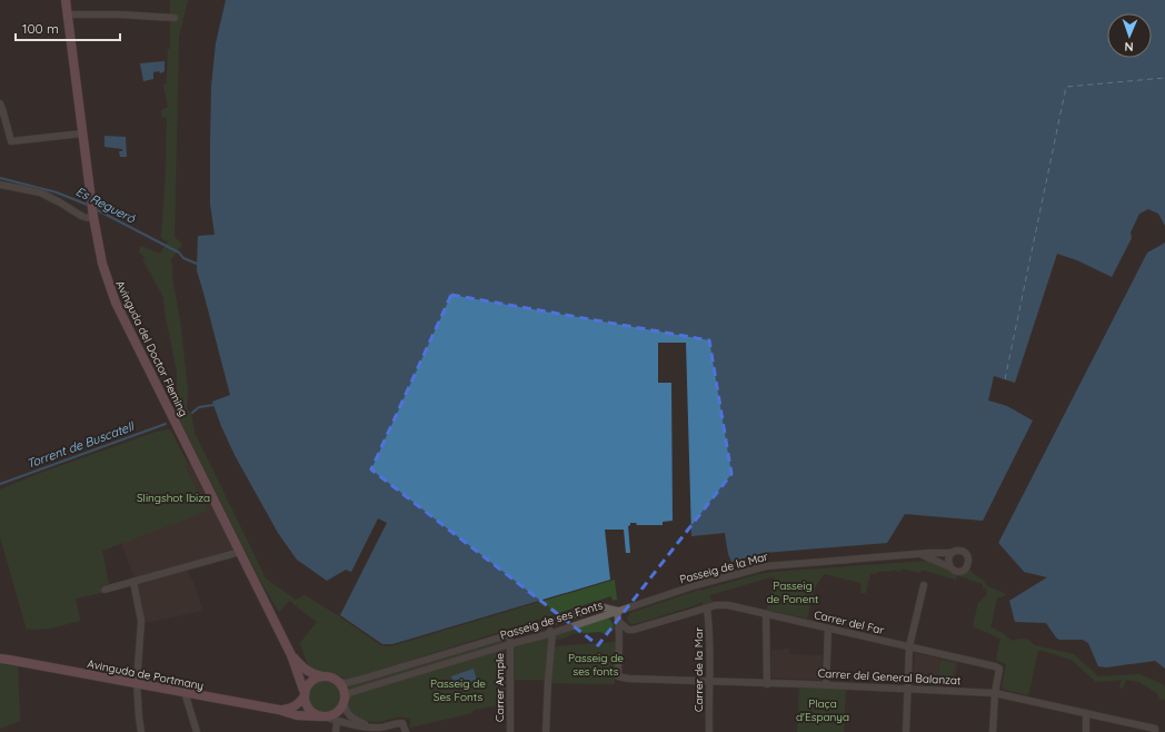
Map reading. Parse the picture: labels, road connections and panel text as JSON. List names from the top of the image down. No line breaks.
{"streets":{"main road":["Avinguda del Doctor Fleming","Avinguda de Portmany"],"street":["Passeig de la Mar","Passeig de ses Fonts","Carrer del Far","Carrer de la Mar","Carrer del General Balanzat","Carrer Ample"]},"crossings":[["Avinguda del Doctor Fleming","Passeig de ses Fonts"],["Avinguda del Doctor Fleming","Avinguda de Portmany"],["Passeig de la Mar","Passeig de ses Fonts"],["Passeig de ses Fonts","Avinguda de Portmany"],["Passeig de ses Fonts","Carrer Ample"],["Carrer del Far","Carrer de la Mar"],["Carrer del Far","Carrer del General Balanzat"],["Carrer de la Mar","Carrer del General Balanzat"]],"water":["Es Regueró","Torrent de Buscatell"],"parks":["Slingshot Ibiza","Passeig de Ponent","Passeig de ses fonts","Passeig de Ses Fonts","Plaça d'Espanya"],"scale_bar":"100 m","north":"bottom"}
